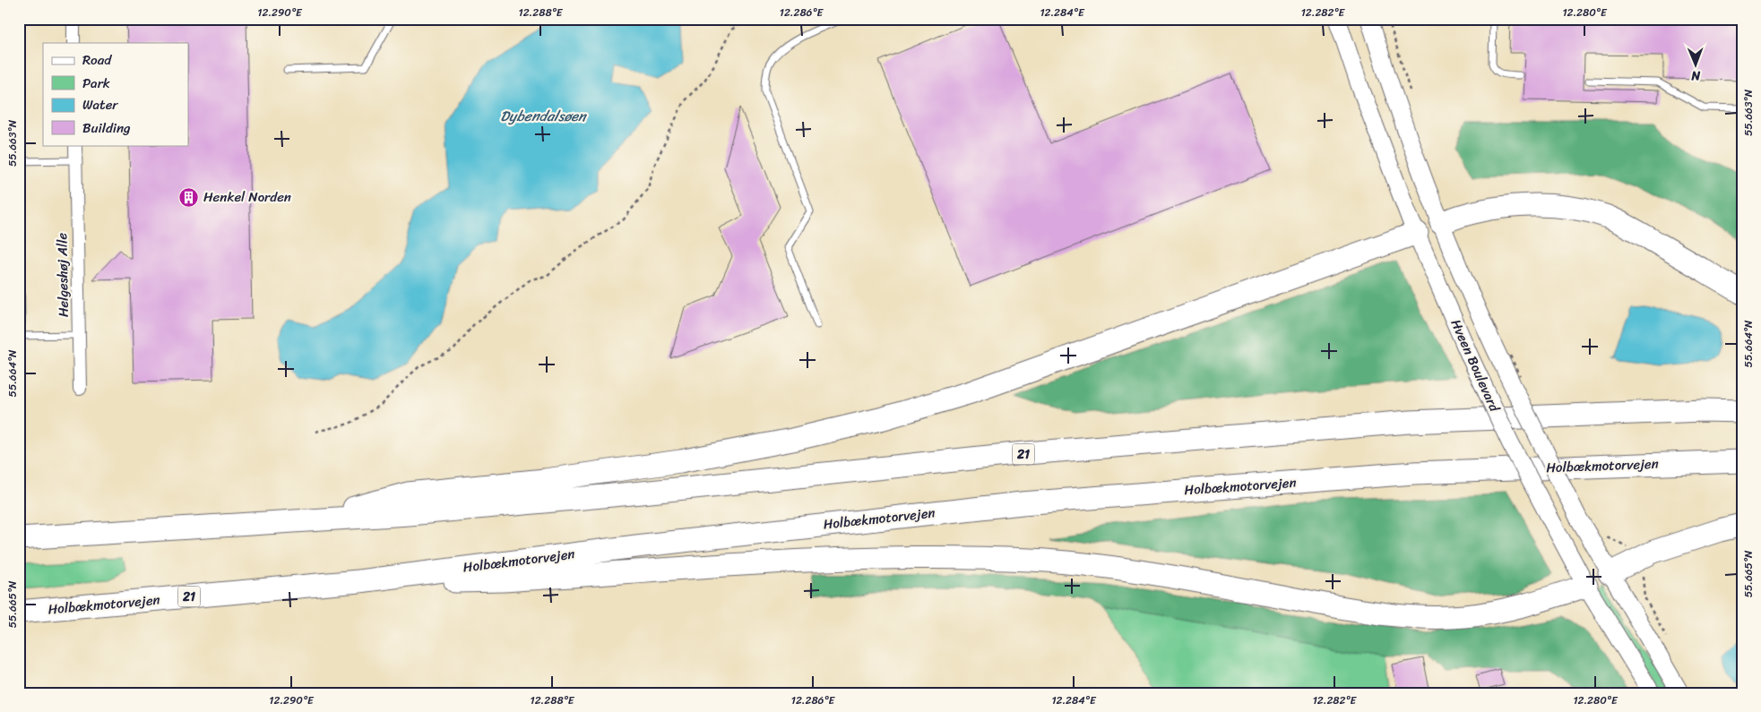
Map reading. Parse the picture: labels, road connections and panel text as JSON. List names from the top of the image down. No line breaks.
{"streets":{"highway":["21","Holbækmotorvejen"],"street":["Helgeshøj Alle","Hveen Boulevard"]},"water":["Dybendalsøen"],"places":{"building":["Henkel Norden"]},"legend":["Road","Park","Water","Building"],"north":"bottom","coordinates":["12.290°E","12.288°E","12.286°E","12.284°E","12.282°E","12.280°E","55.663°N","55.664°N","55.665°N"]}
